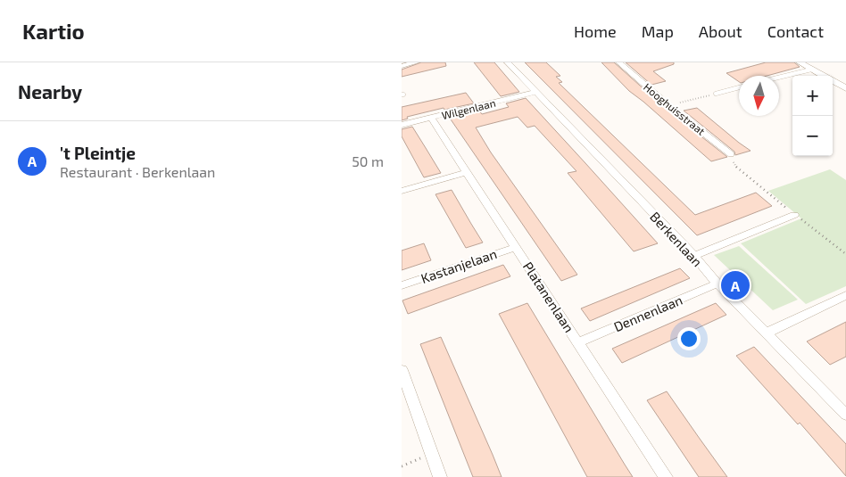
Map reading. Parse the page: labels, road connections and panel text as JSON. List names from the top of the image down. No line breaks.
{"streets":{"street":["Wilgenlaan","Hooghuisstraat","Berkenlaan","Kastanjelaan","Platanenlaan","Dennenlaan"]},"crossings":[["Wilgenlaan","Berkenlaan"],["Wilgenlaan","Platanenlaan"],["Berkenlaan","Dennenlaan"],["Kastanjelaan","Platanenlaan"],["Platanenlaan","Dennenlaan"]],"north":"bottom","page":{"header":"Kartio","nav":["Home","Map","About","Contact"],"heading":"Nearby","map_buttons":["+","−"],"list":[{"mark":"A","name":"'t Pleintje","note":"Restaurant · Berkenlaan","value":"50 m"}],"pins":"A"}}
